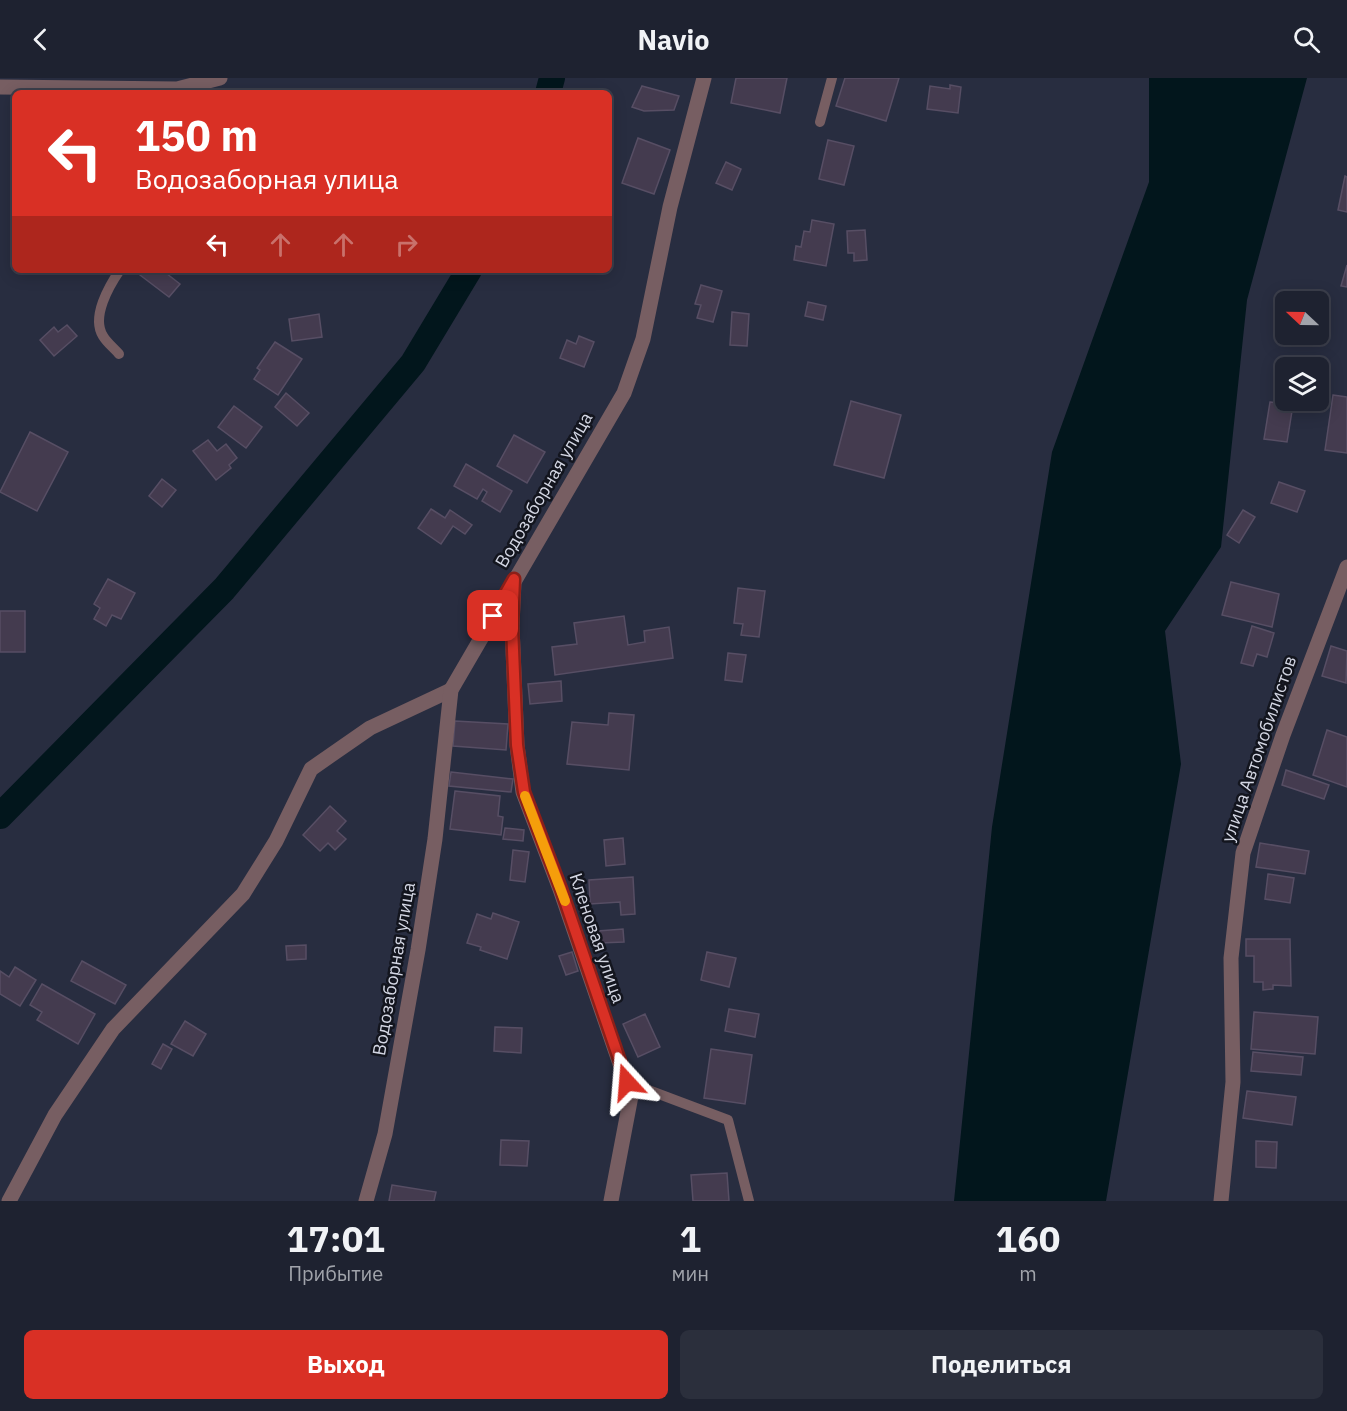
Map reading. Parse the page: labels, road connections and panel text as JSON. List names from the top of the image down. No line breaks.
{"streets":{"street":["Водозаборная улица","улица Автомобилистов","Кленовая улица"]},"crossings":[["Водозаборная улица","Кленовая улица"]],"north":"left","page":{"header":"Navio","turn":["150 m","Водозаборная улица"],"eta":["17:01","Прибытие","1","мин","160","m"],"buttons":["Выход","Поделиться"]}}
